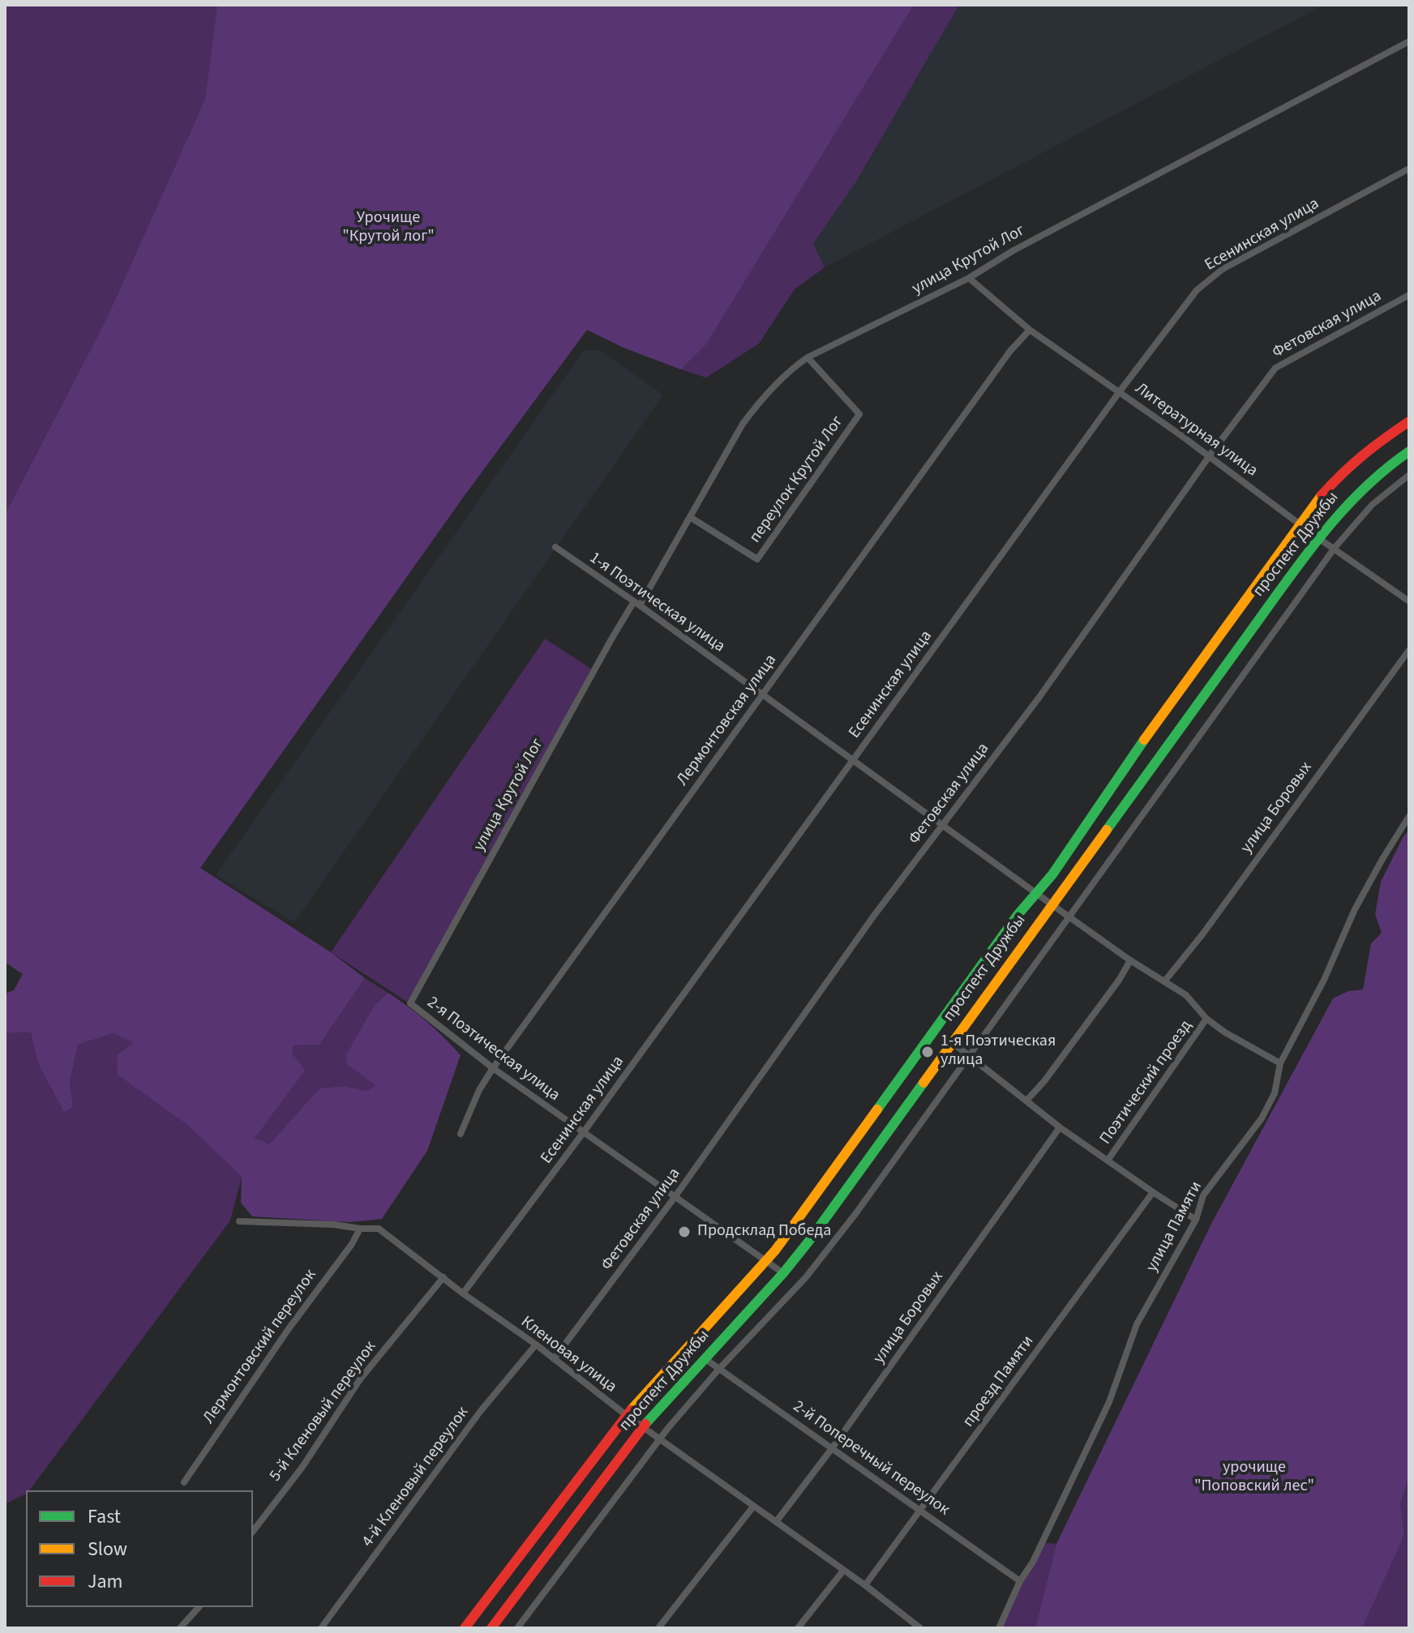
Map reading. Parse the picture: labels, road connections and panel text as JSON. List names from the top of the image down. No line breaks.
{"streets":{"street":["Есенинская улица","улица Крутой Лог","Фетовская улица","Литературная улица","переулок Крутой Лог","проспект Дружбы","1-я Поэтическая улица","Лермонтовская улица","улица Боровых","2-я Поэтическая улица","Поэтический проезд","улица Памяти","Лермонтовский переулок","Кленовая улица","проезд Памяти","5-й Кленовый переулок","2-й Поперечный переулок","4-й Кленовый переулок"]},"crossings":[["Есенинская улица","Литературная улица"],["Есенинская улица","1-я Поэтическая улица"],["Есенинская улица","2-я Поэтическая улица"],["Есенинская улица","Кленовая улица"],["улица Крутой Лог","Литературная улица"],["улица Крутой Лог","переулок Крутой Лог"],["улица Крутой Лог","1-я Поэтическая улица"],["улица Крутой Лог","2-я Поэтическая улица"],["Фетовская улица","Литературная улица"],["Фетовская улица","1-я Поэтическая улица"],["Фетовская улица","2-я Поэтическая улица"],["Фетовская улица","Кленовая улица"],["Литературная улица","проспект Дружбы"],["Литературная улица","Лермонтовская улица"],["проспект Дружбы","1-я Поэтическая улица"],["проспект Дружбы","2-я Поэтическая улица"],["проспект Дружбы","Кленовая улица"],["проспект Дружбы","2-й Поперечный переулок"],["1-я Поэтическая улица","Лермонтовская улица"],["1-я Поэтическая улица","улица Боровых"],["1-я Поэтическая улица","Поэтический проезд"],["1-я Поэтическая улица","улица Памяти"],["Лермонтовская улица","2-я Поэтическая улица"],["улица Боровых","Кленовая улица"],["улица Боровых","2-й Поперечный переулок"],["улица Памяти","2-й Поперечный переулок"],["Лермонтовский переулок","Кленовая улица"],["Кленовая улица","проезд Памяти"],["Кленовая улица","5-й Кленовый переулок"],["Кленовая улица","4-й Кленовый переулок"],["проезд Памяти","2-й Поперечный переулок"]],"parks":["Урочище \"Крутой лог\"","урочище \"Поповский лес\""],"places":["1-я Поэтическая улица","Продсклад Победа"],"legend":["Fast","Slow","Jam"]}
